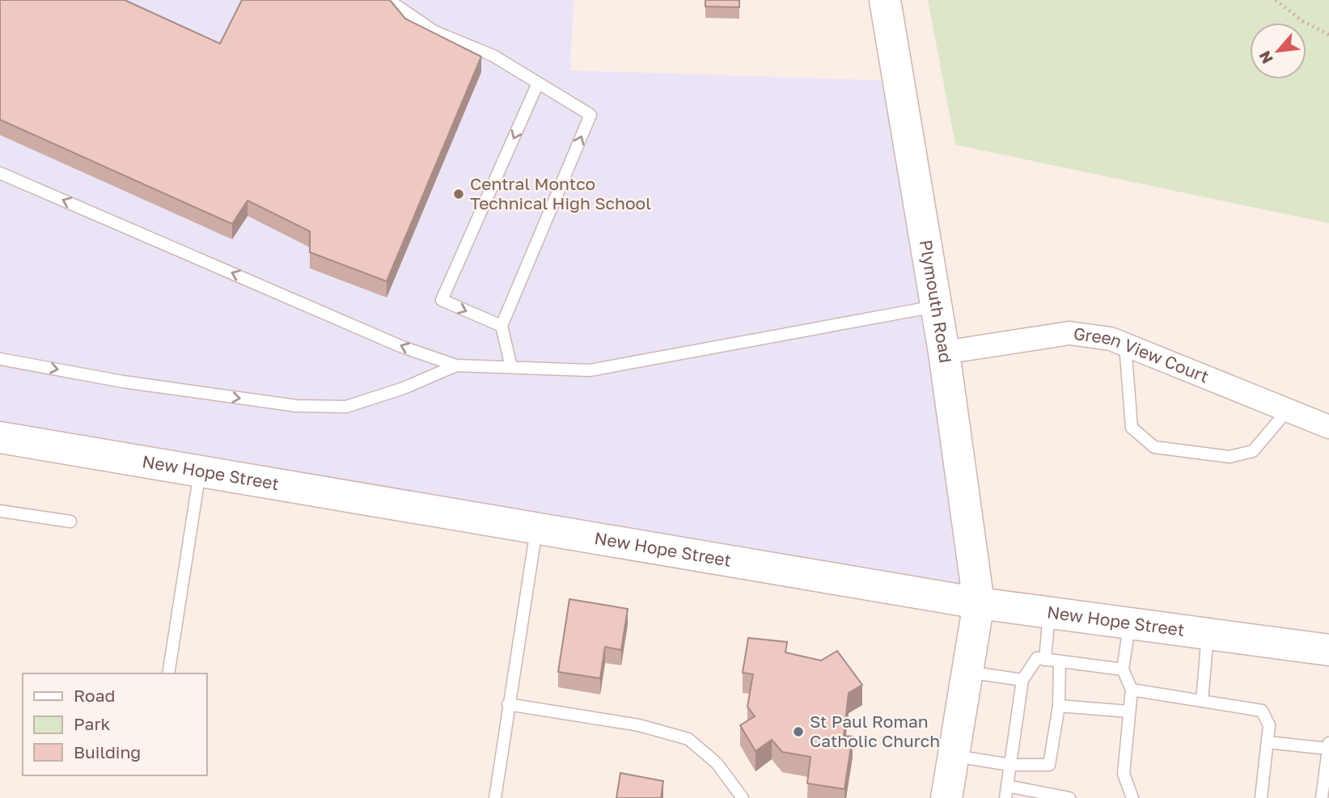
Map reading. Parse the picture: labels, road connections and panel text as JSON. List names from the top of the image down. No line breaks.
{"streets":{"street":["Plymouth Road","Green View Court","New Hope Street"]},"crossings":[["Plymouth Road","Green View Court"],["Plymouth Road","New Hope Street"]],"places":["Central Montco Technical High School","St Paul Roman Catholic Church"],"legend":["Road","Park","Building"],"north":"bottom left"}
